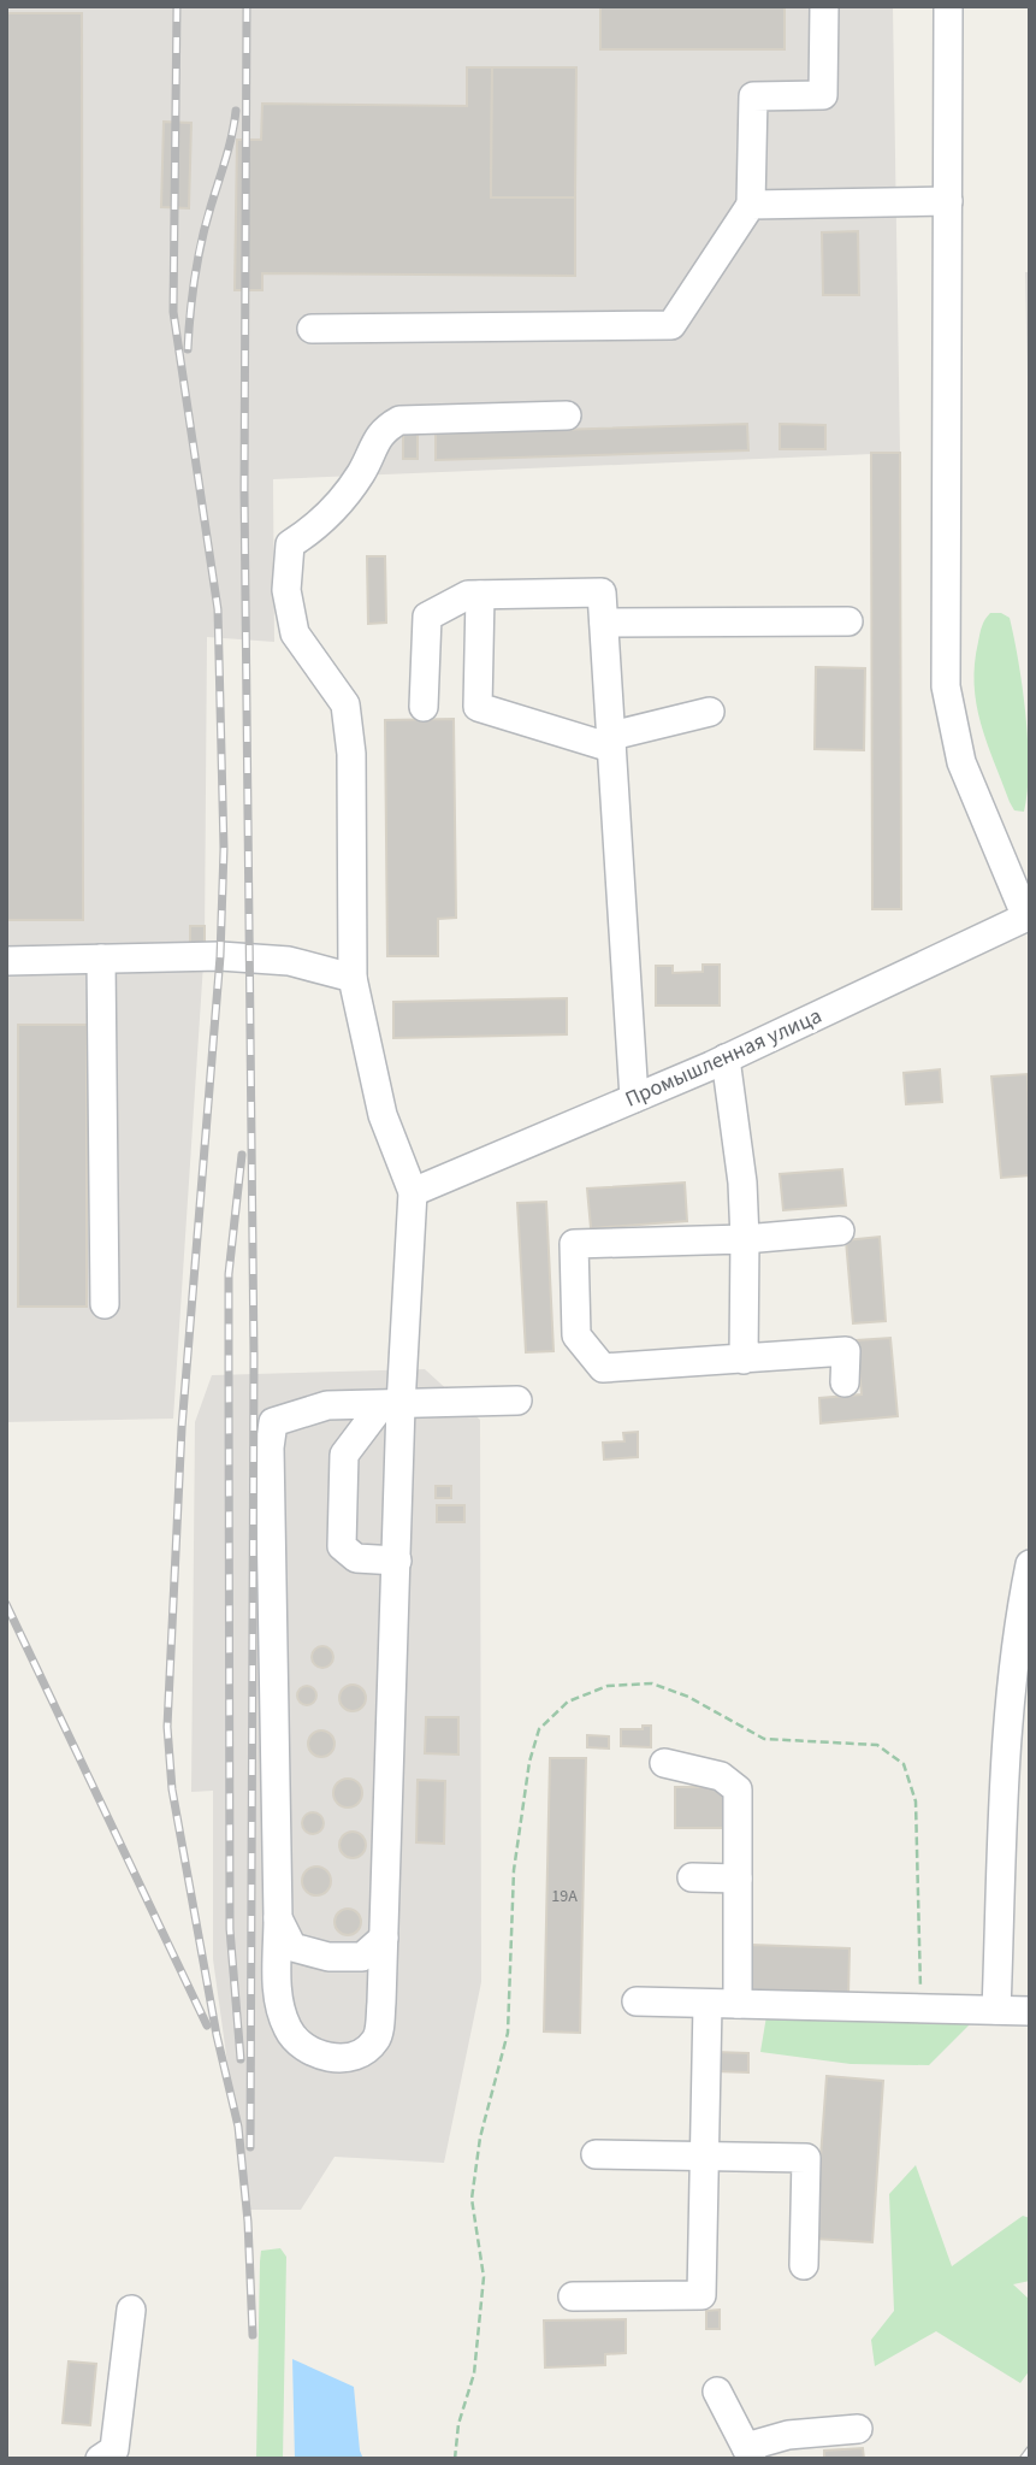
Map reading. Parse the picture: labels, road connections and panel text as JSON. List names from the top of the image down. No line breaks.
{"streets":{"street":["Промышленная улица"]},"house_numbers":["19А"]}
